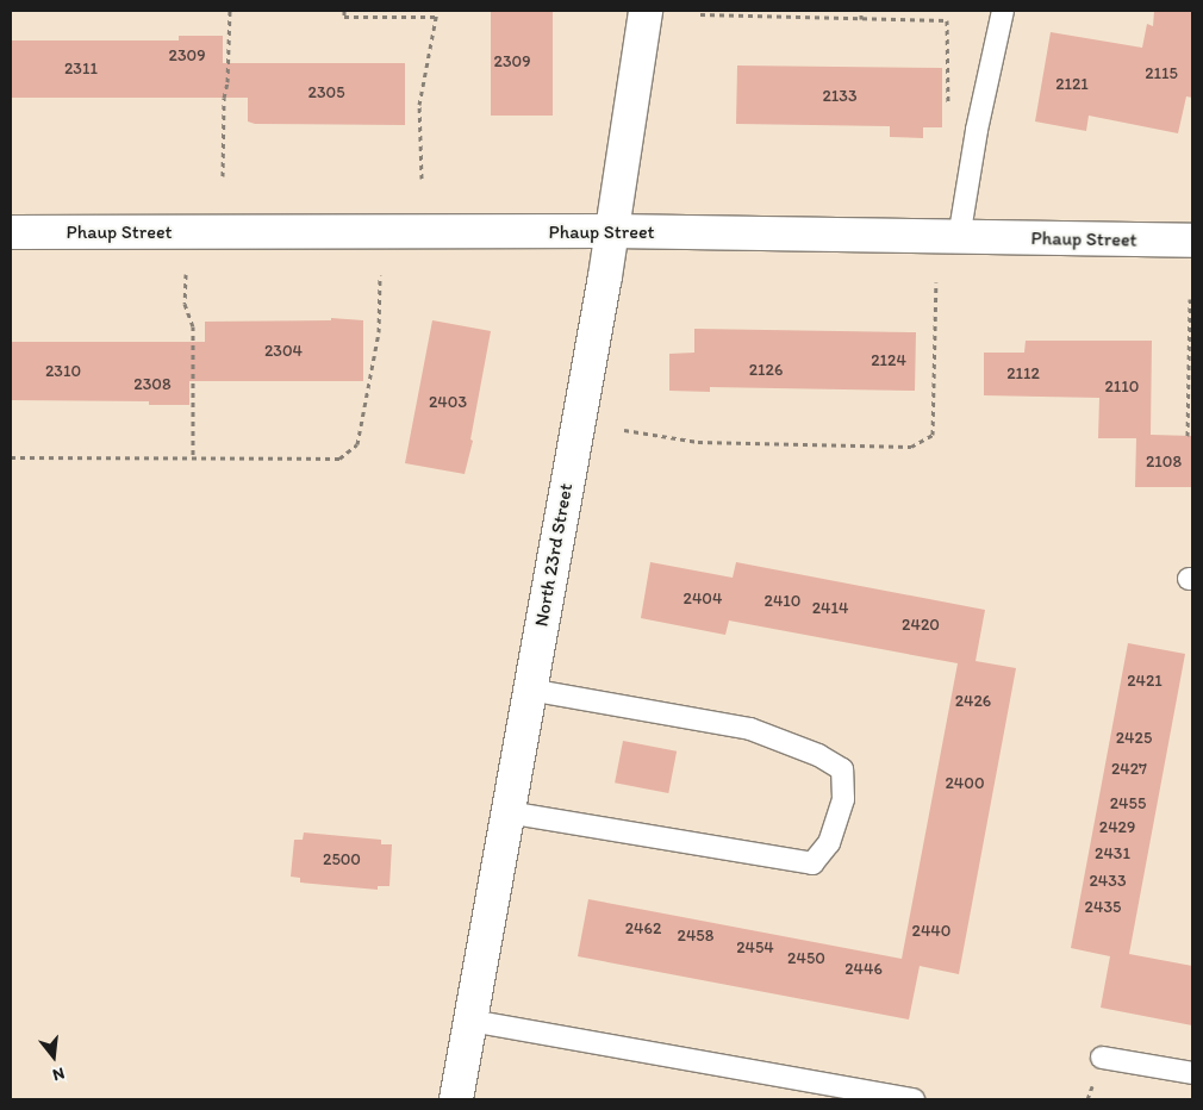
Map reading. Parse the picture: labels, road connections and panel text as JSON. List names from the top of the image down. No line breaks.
{"streets":{"street":["Phaup Street","North 23rd Street"]},"crossings":[["Phaup Street","North 23rd Street"]],"house_numbers":["2309","2309","2311","2115","2121","2305","2133","2304","2124","2126","2310","2112","2308","2110","2403","2108","2404","2410","2414","2420","2421","2426","2425","2427","2400","2455","2429","2431","2500","2433","2435","2462","2440","2458","2454","2450","2446"],"north":"bottom"}
